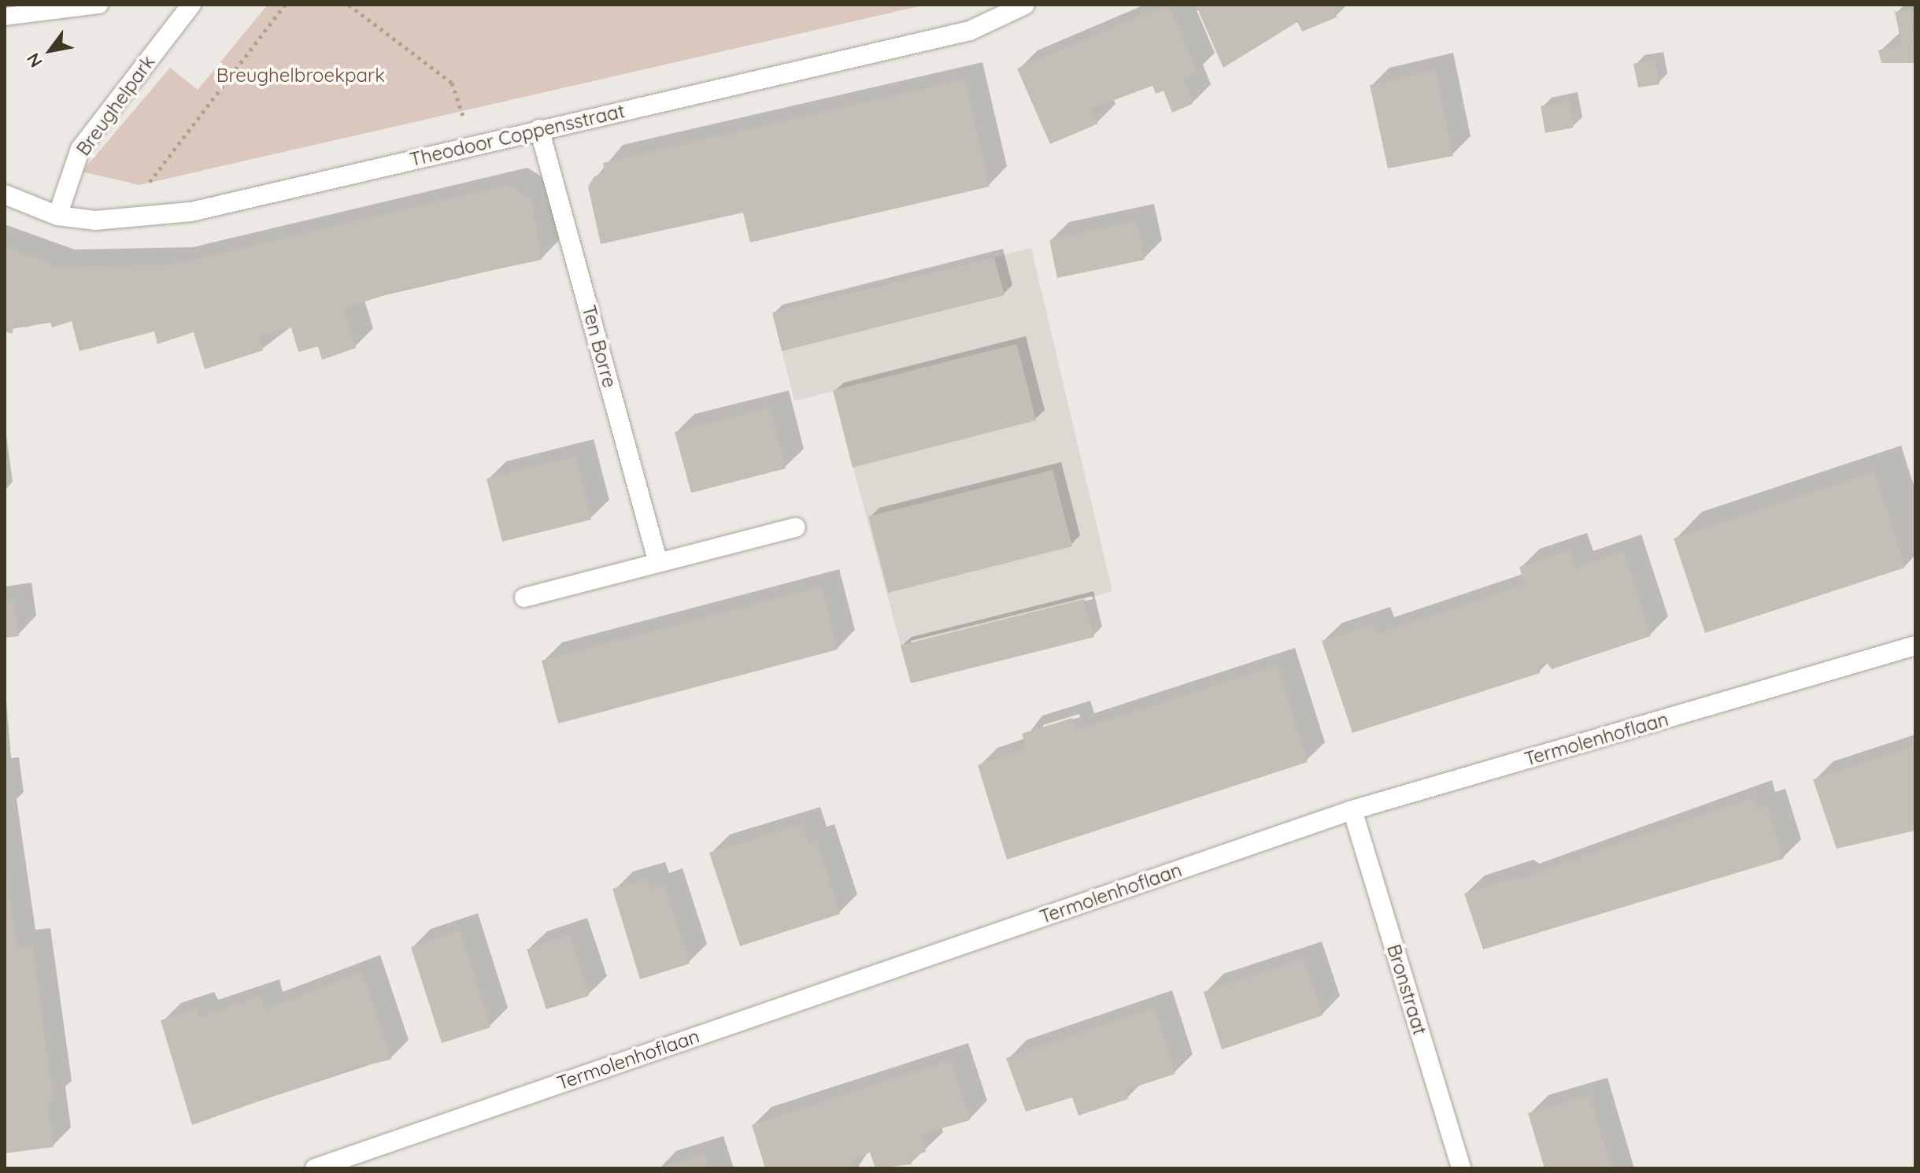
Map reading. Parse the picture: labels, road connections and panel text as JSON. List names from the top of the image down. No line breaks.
{"streets":{"street":["Breughelpark","Theodoor Coppensstraat","Ten Borre","Termolenhoflaan","Bronstraat"]},"crossings":[["Breughelpark","Theodoor Coppensstraat"],["Theodoor Coppensstraat","Ten Borre"],["Termolenhoflaan","Bronstraat"]],"parks":["Breughelbroekpark"],"north":"bottom left"}
